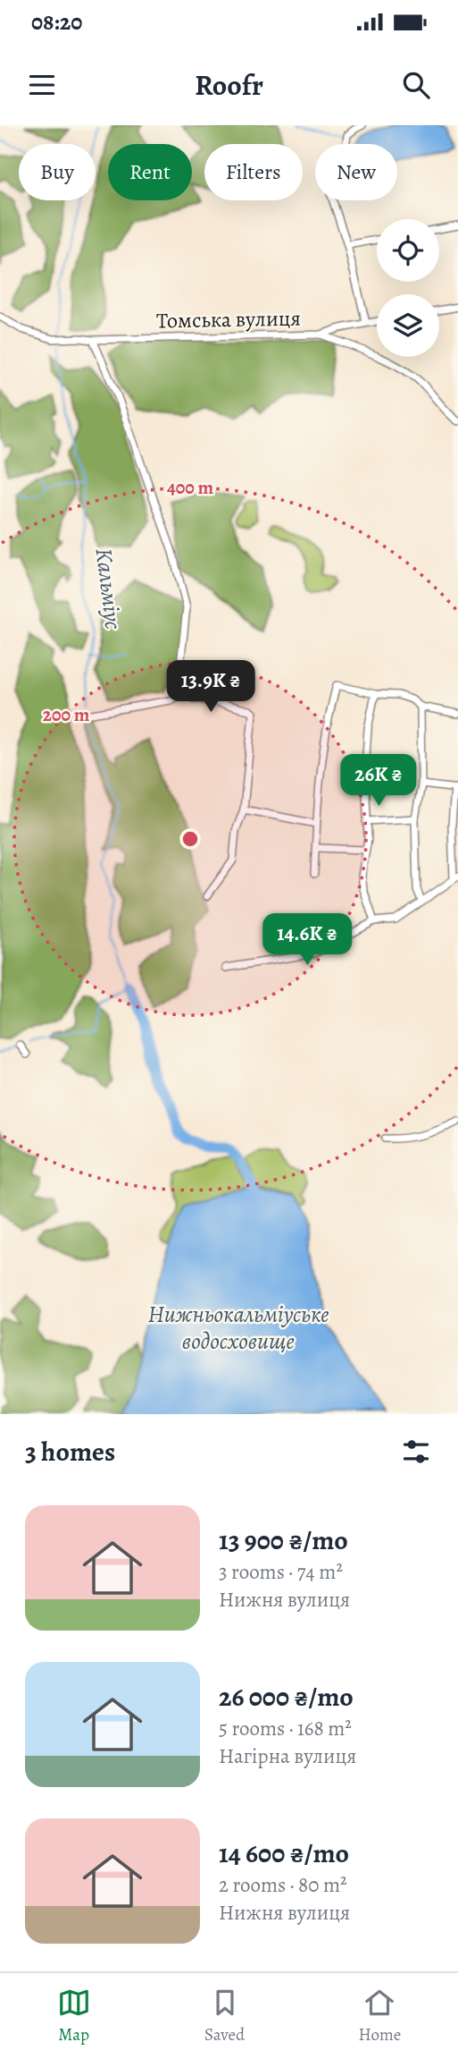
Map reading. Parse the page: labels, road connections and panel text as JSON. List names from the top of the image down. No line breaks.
{"streets":{"street":["Томська вулиця"]},"water":["Кальміус","Нижньокальміуське водосховище"],"page":{"status":"08:20","header":"Roofr","chip":["Buy","Rent","Filters","New"],"price":["13.9K ₴","26K ₴","14.6K ₴"],"heading":"3 homes","list":[{"name":"13 900 ₴/mo","note":"3 rooms · 74 m² · Нижня вулиця"},{"name":"26 000 ₴/mo","note":"5 rooms · 168 m² · Нагірна вулиця"},{"name":"14 600 ₴/mo","note":"2 rooms · 80 m² · Нижня вулиця"}],"tabs":["Map","Saved","Home"]},"rings":["400 m","200 m"]}
